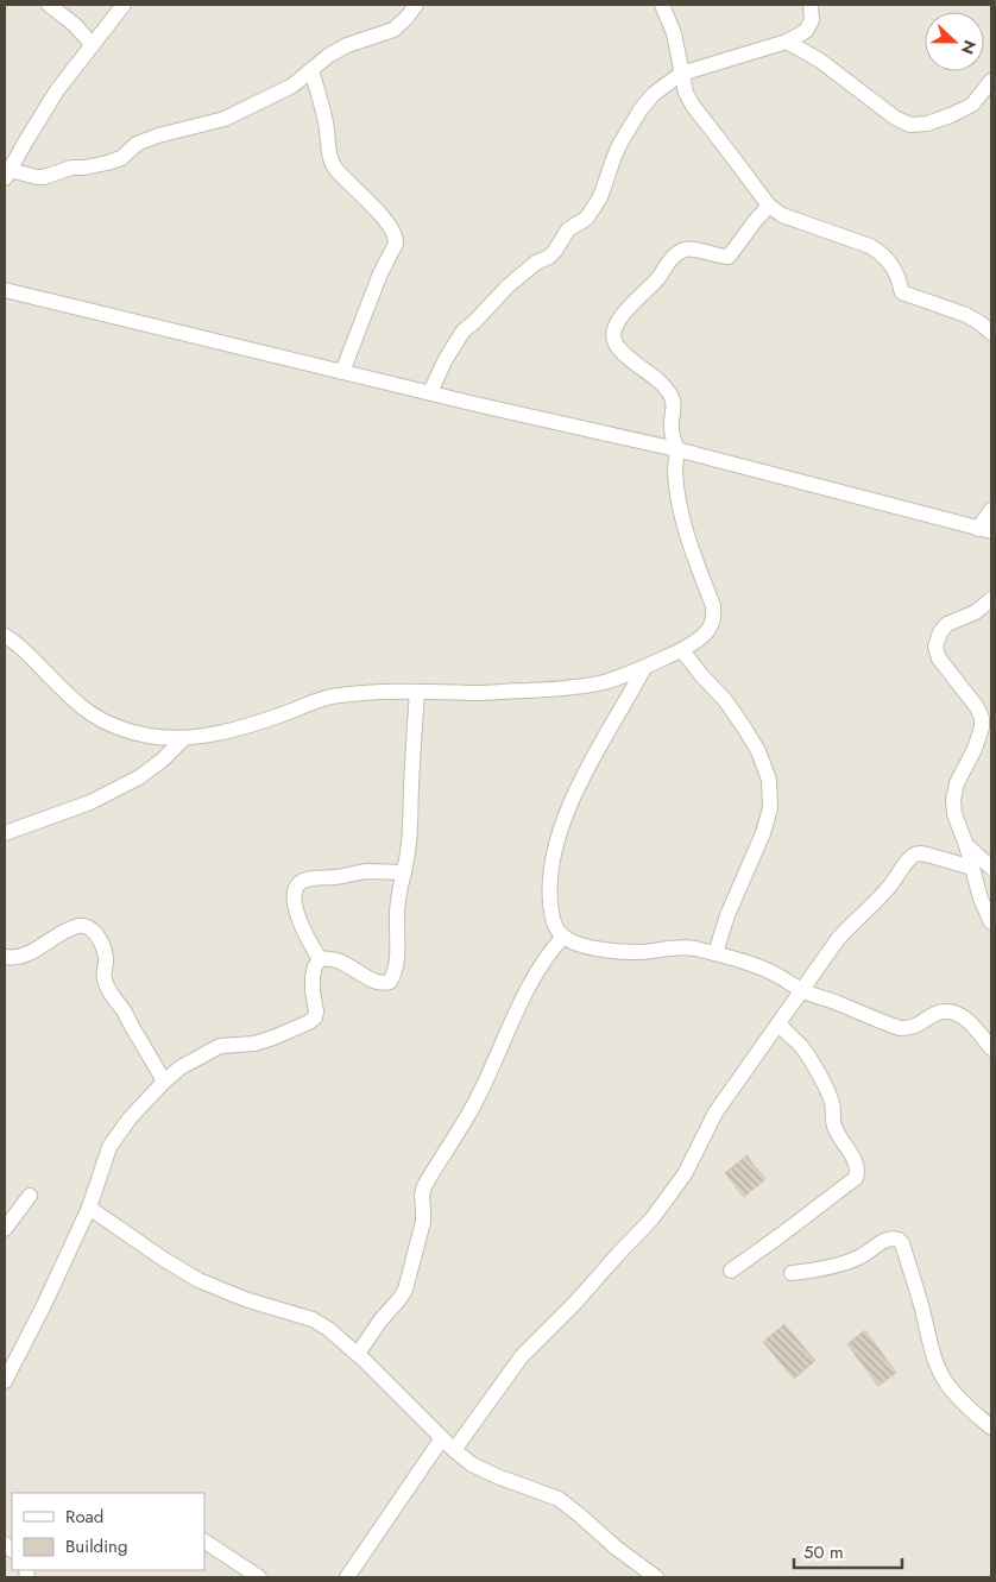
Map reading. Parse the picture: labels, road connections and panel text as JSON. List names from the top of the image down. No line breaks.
{"legend":["Road","Building"],"scale_bar":"50 m","north":"right"}
